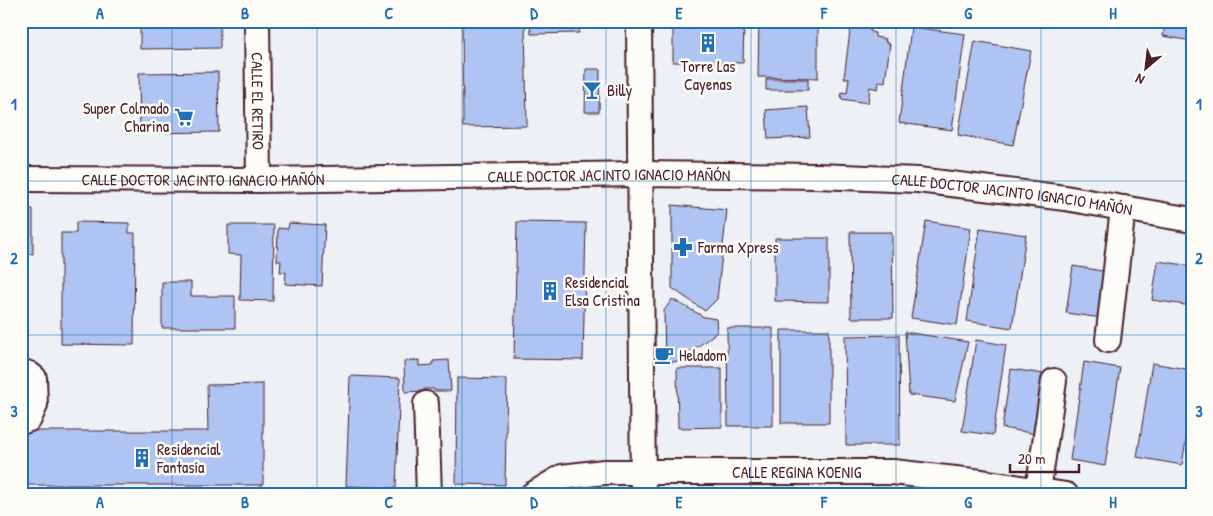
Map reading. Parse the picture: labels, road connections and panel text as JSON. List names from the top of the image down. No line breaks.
{"streets":{"street":["CALLE EL RETIRO","CALLE DOCTOR JACINTO IGNACIO MAÑÓN","CALLE REGINA KOENIG"]},"crossings":[["CALLE EL RETIRO","CALLE DOCTOR JACINTO IGNACIO MAÑÓN"]],"places":{"building":["Torre Las Cayenas","Residencial Elsa Cristina","Residencial Fantasía"],"bar":["Billy"],"supermarket":["Super Colmado Charina"],"pharmacy":["Farma Xpress"],"cafe":["Heladom"]},"scale_bar":"20 m","north":"bottom left","grid":{"columns":["A","B","C","D","E","F","G","H"],"rows":["1","2","3"]}}
